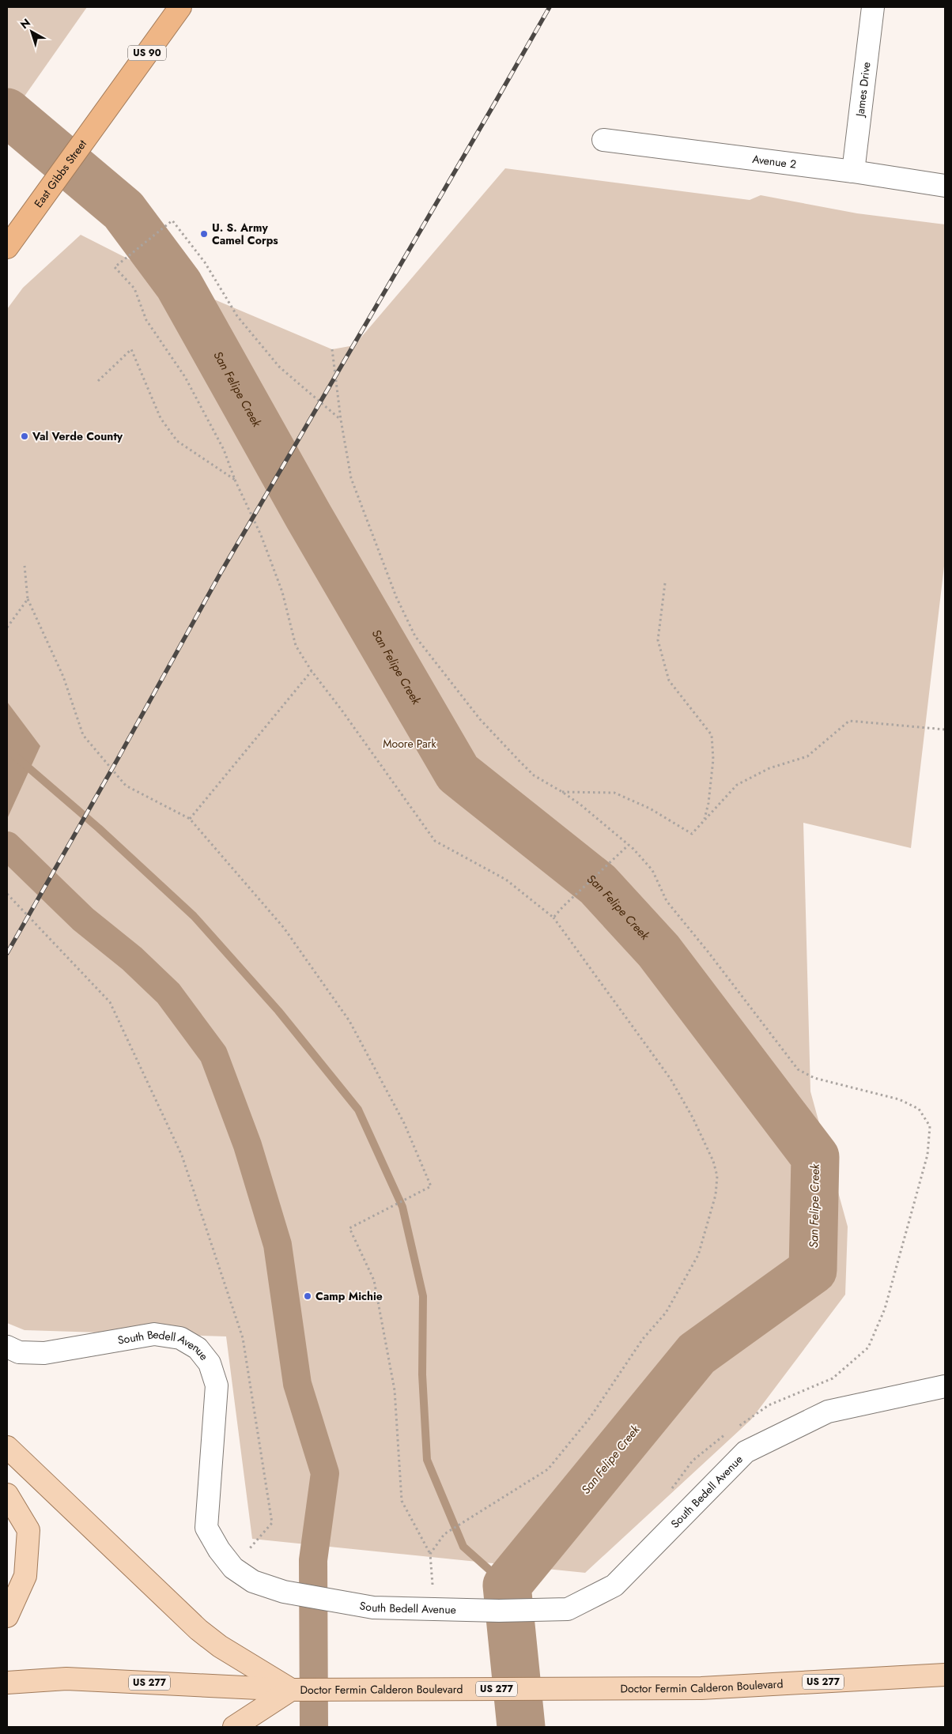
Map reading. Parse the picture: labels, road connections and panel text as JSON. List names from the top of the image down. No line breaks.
{"streets":{"highway":["US 90","East Gibbs Street"],"main road":["US 277","Doctor Fermin Calderon Boulevard"],"street":["James Drive","Avenue 2","South Bedell Avenue"]},"crossings":[["James Drive","Avenue 2"]],"water":["San Felipe Creek"],"parks":["Moore Park"],"places":["U. S. Army Camel Corps","Val Verde County","Camp Michie"],"north":"top left"}
